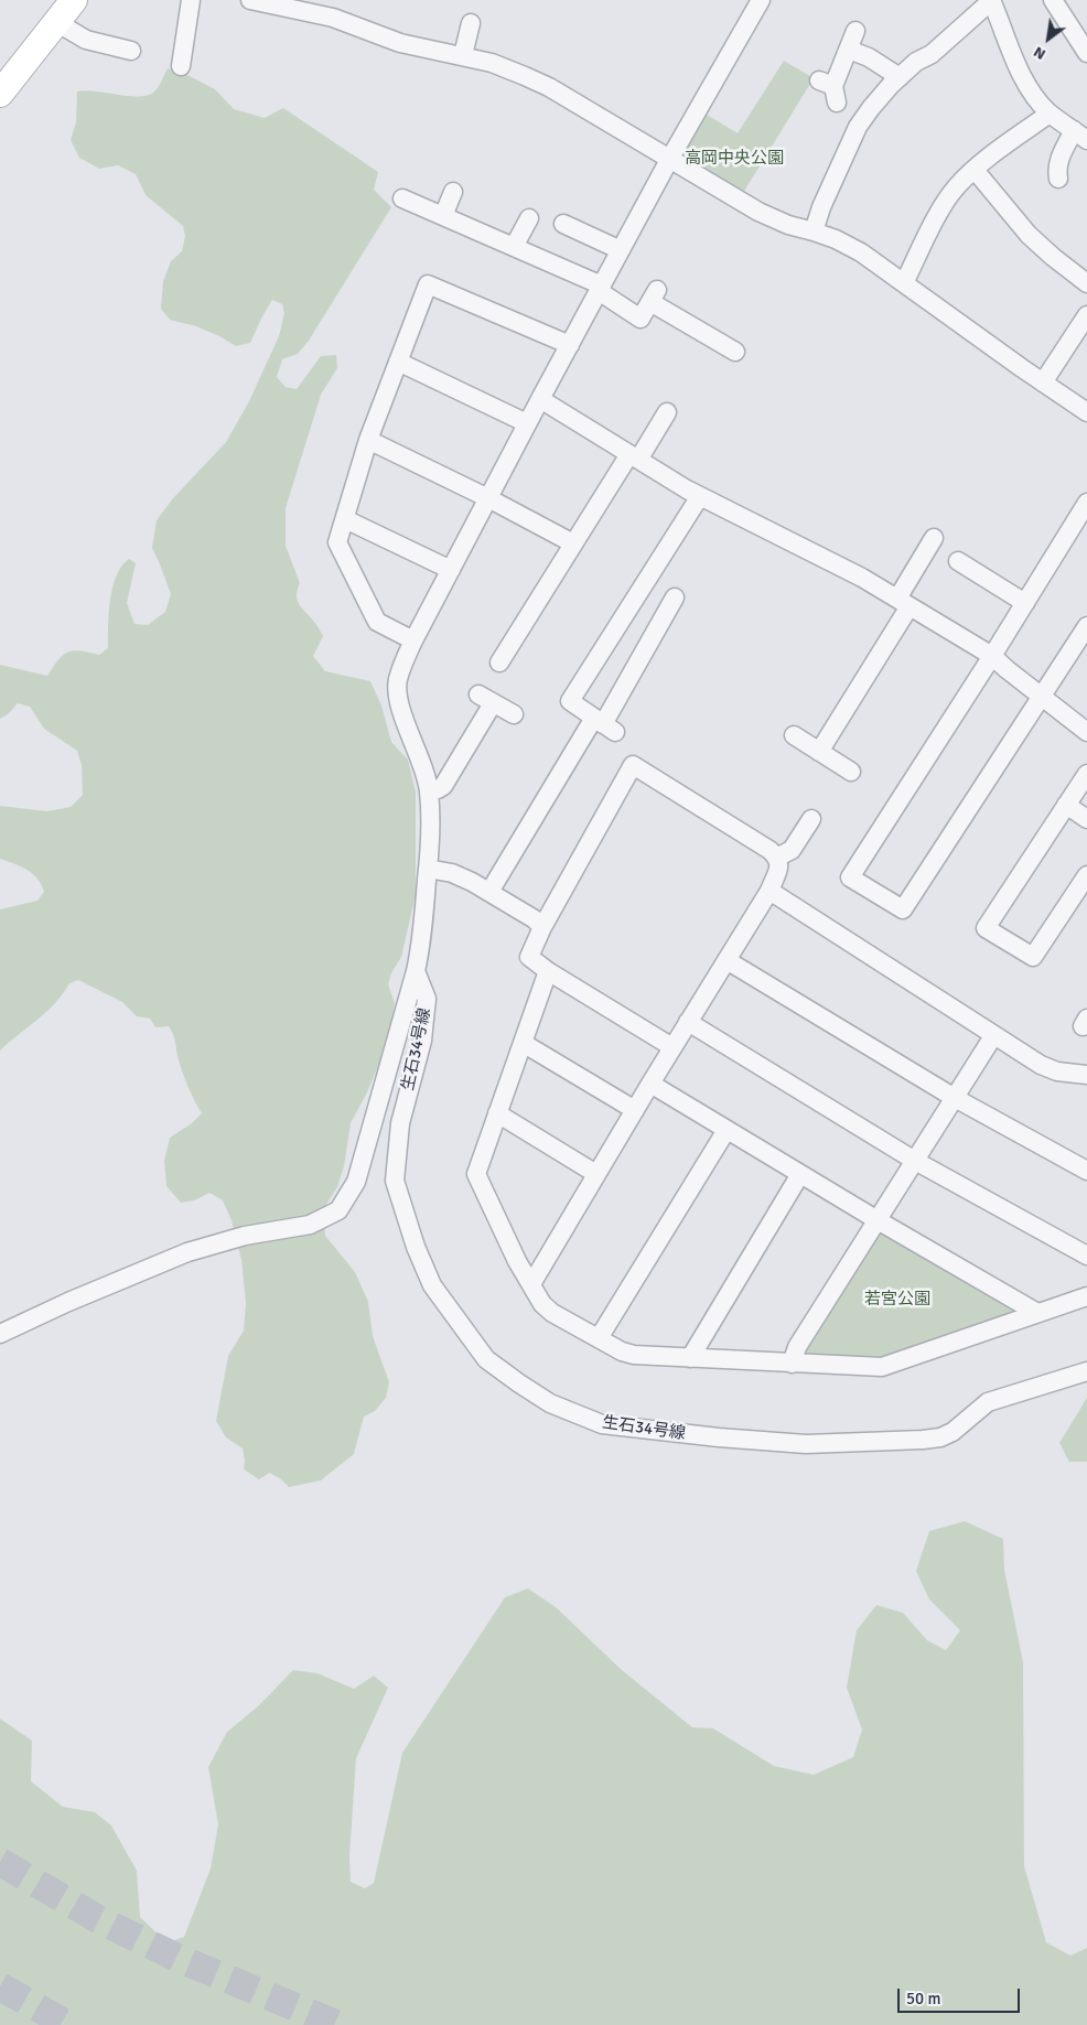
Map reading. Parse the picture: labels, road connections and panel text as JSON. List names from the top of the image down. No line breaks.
{"streets":{"street":["生石34号線"]},"parks":["高岡中央公園","若宮公園"],"scale_bar":"50 m","north":"bottom left"}
